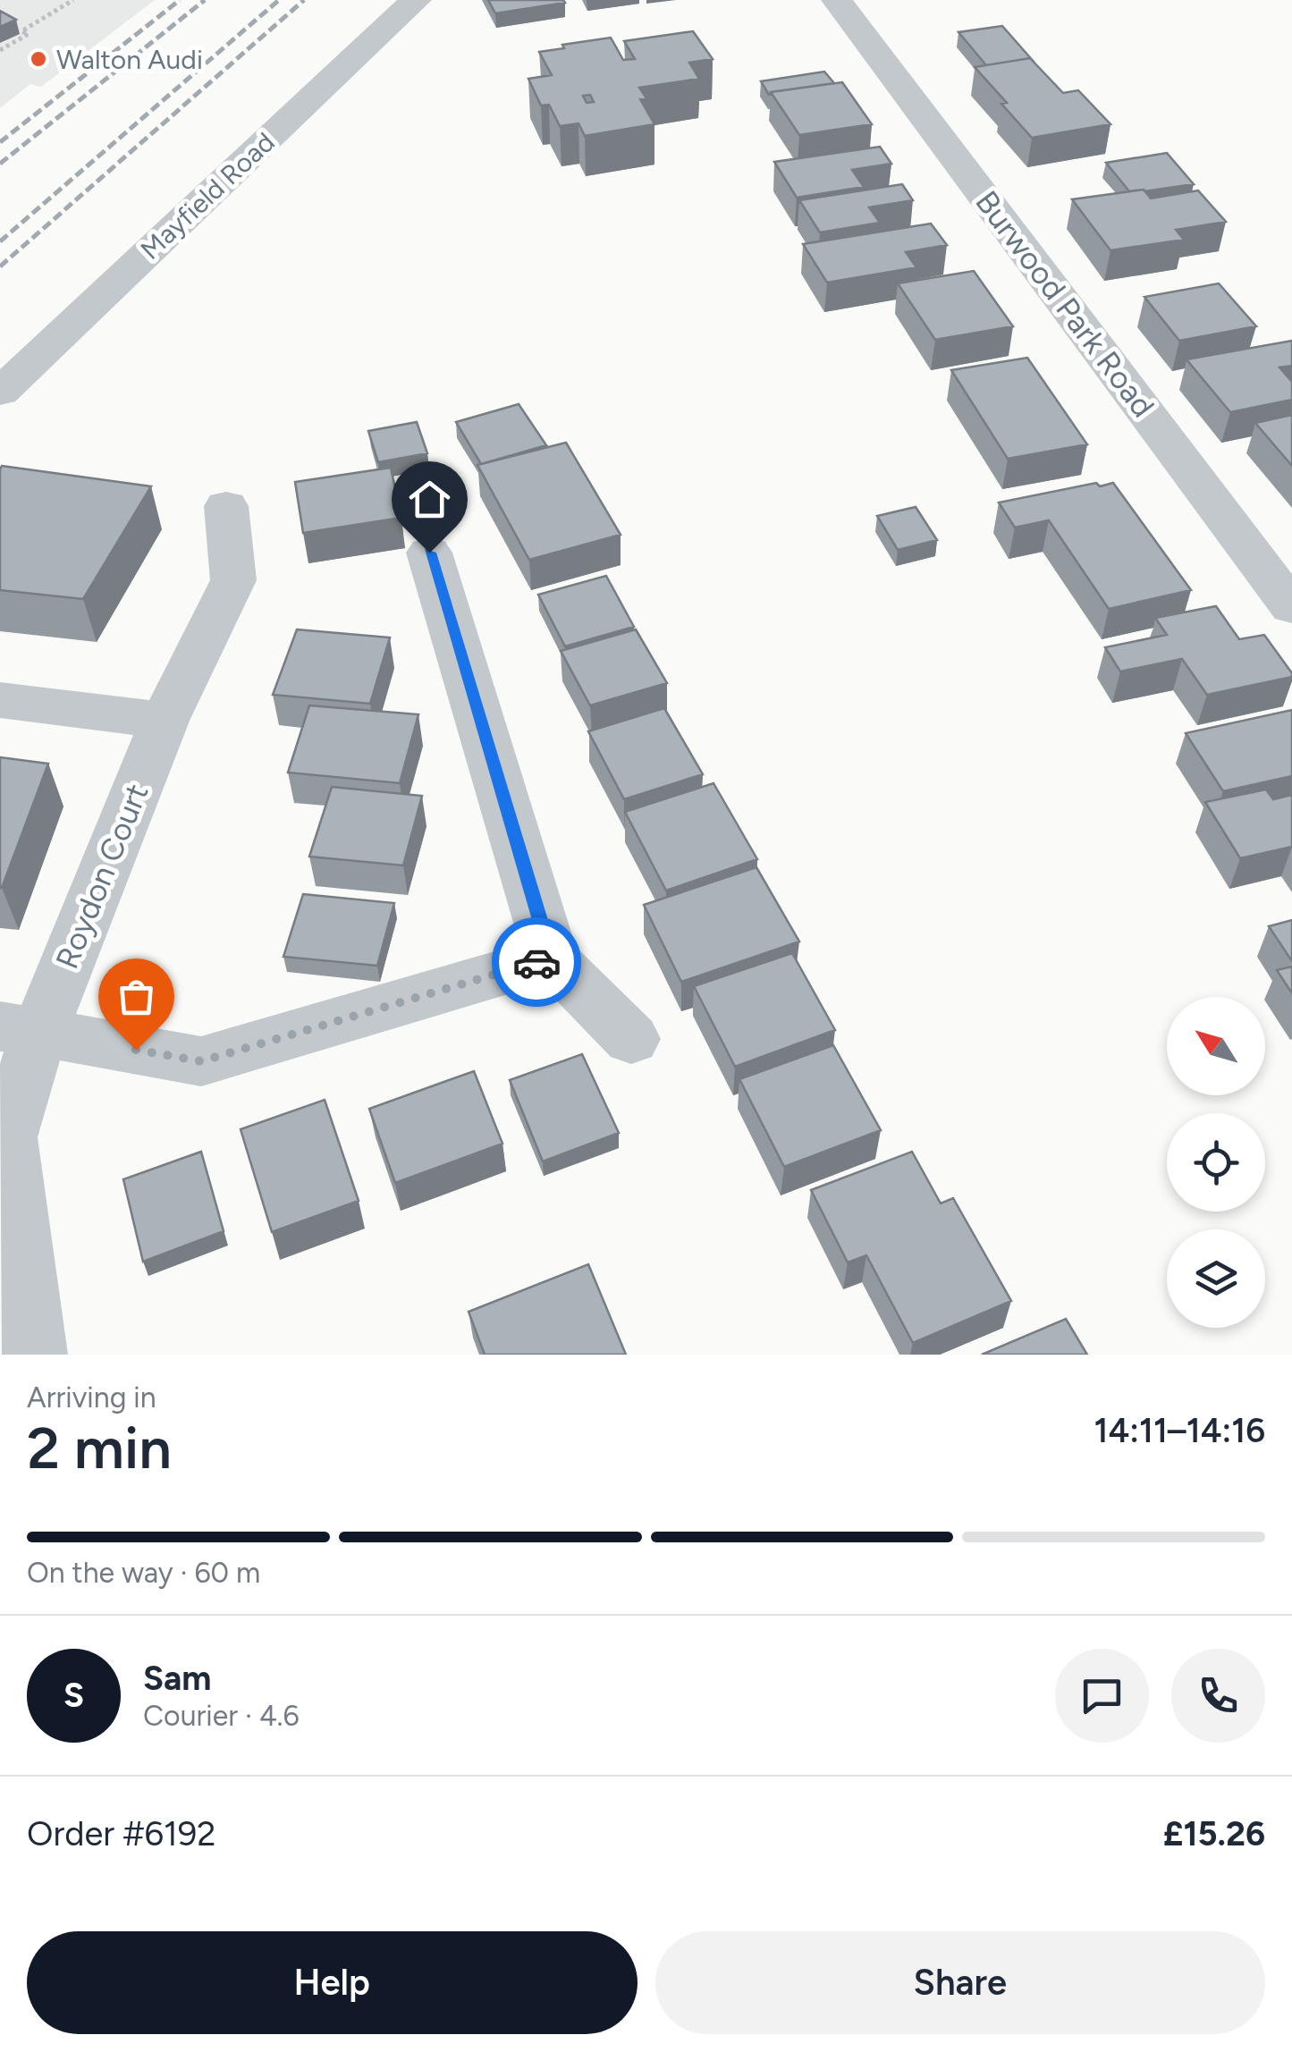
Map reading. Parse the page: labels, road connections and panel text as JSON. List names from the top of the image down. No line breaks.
{"streets":{"street":["Mayfield Road","Burwood Park Road","Roydon Court"]},"places":["Walton Audi"],"north":"top left","page":{"heading":["2 min","Arriving in","14:11–14:16"],"panel":["Sam","Courier · 4.6","Order #6192","£15.26"],"bar":"On the way · 60 m","round":"S","buttons":["Help","Share"]}}
